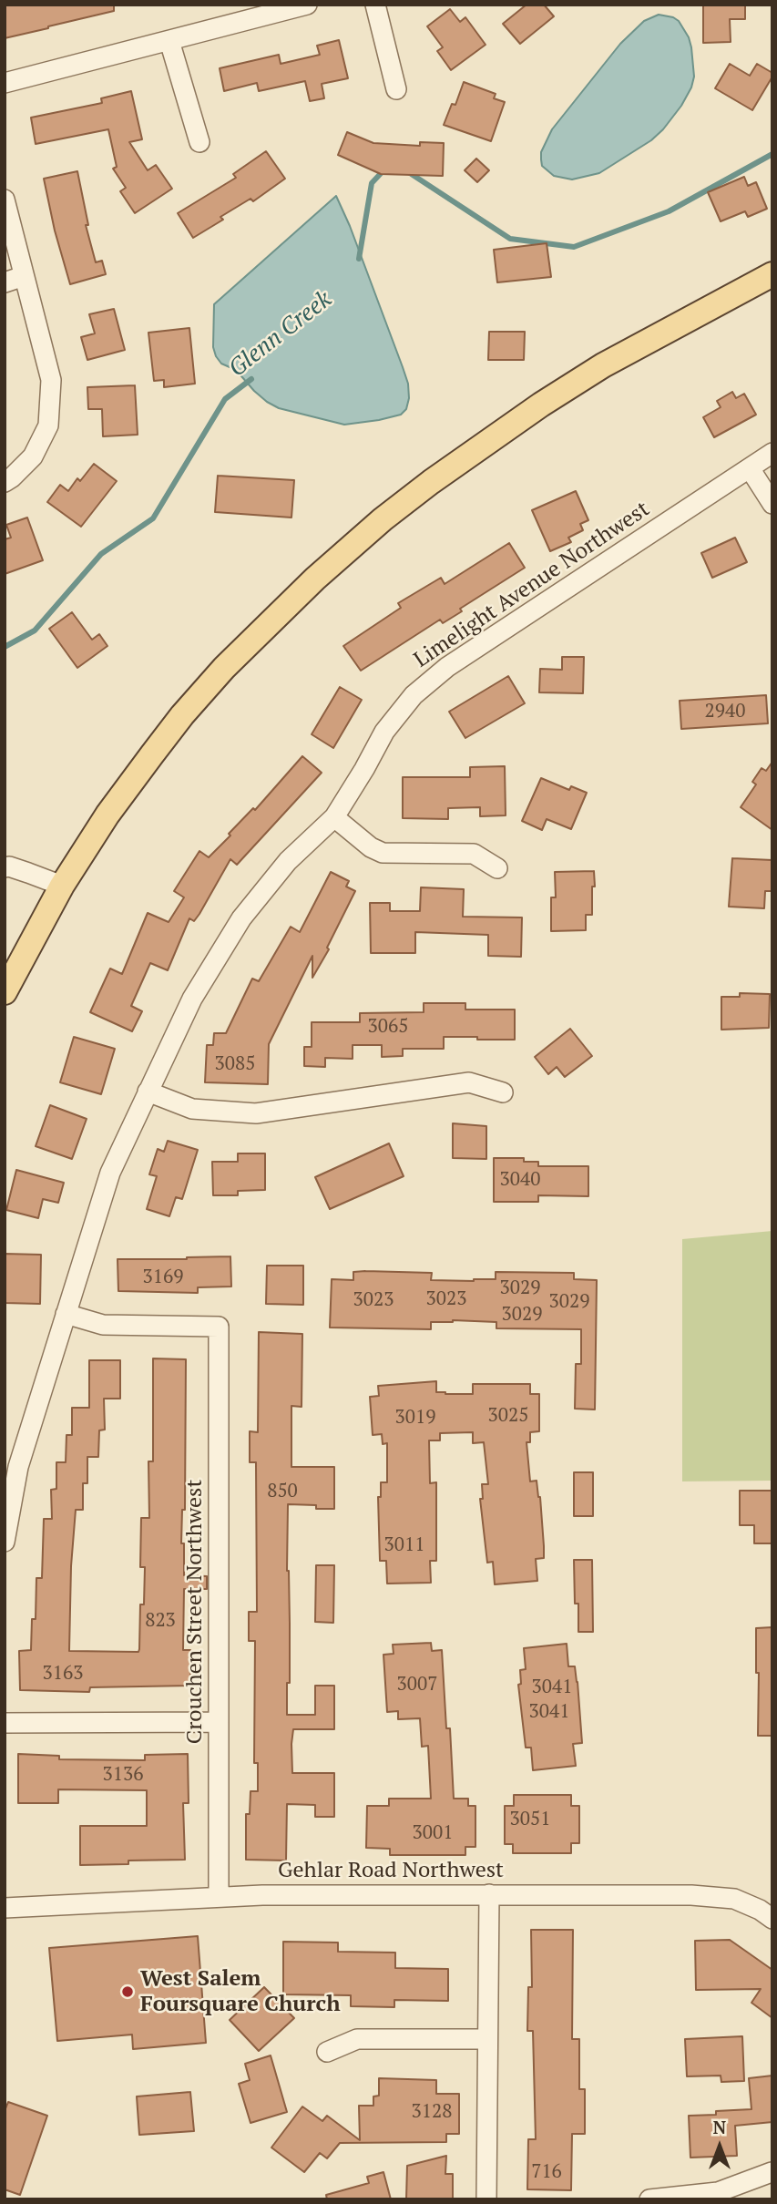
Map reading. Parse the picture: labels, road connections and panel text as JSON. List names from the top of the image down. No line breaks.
{"streets":{"street":["Limelight Avenue Northwest","Crouchen Street Northwest","Gehlar Road Northwest"]},"crossings":[["Limelight Avenue Northwest","Crouchen Street Northwest"],["Crouchen Street Northwest","Gehlar Road Northwest"]],"water":["Glenn Creek"],"places":["West Salem Foursquare Church"],"house_numbers":["2940","3065","3085","3040","3169","3029","3023","3023","3029","3029","3025","3019","850","3011","823","3163","3007","3041","3041","3136","3051","3001","3128","716"],"north":"top"}
